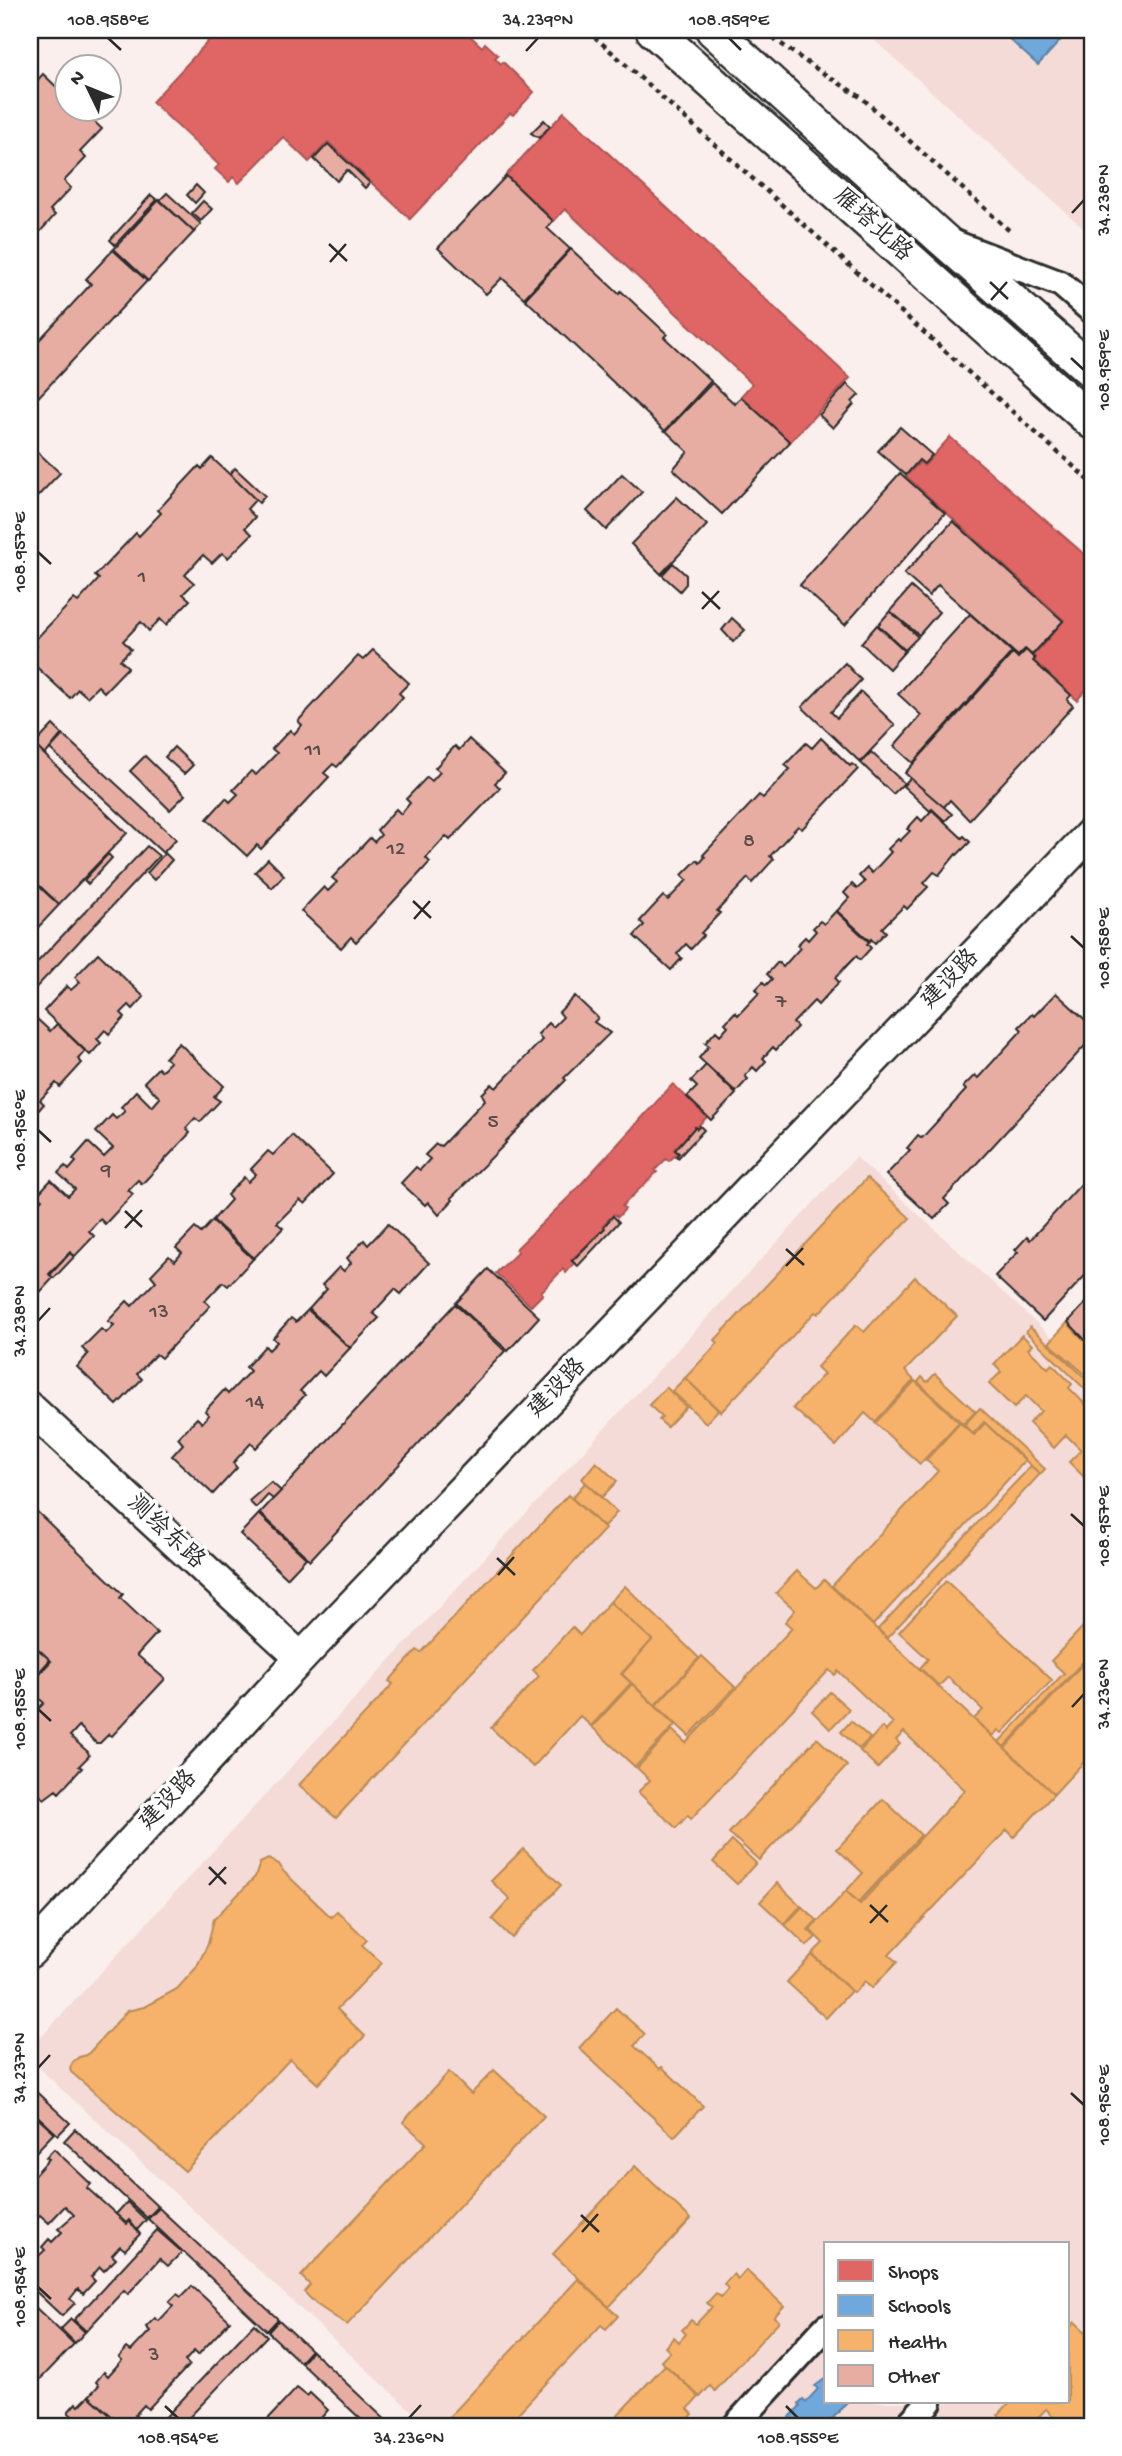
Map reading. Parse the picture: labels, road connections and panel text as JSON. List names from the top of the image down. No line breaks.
{"streets":{"main road":["雁塔北路"],"street":["建设路","测绘东路"]},"crossings":[["建设路","测绘东路"]],"house_numbers":["1","11","8","12","7","5","9","13","14","3"],"legend":["Shops","Schools","Health","Other"],"north":"top left","coordinates":["108.958°E","34.239°N","108.959°E","34.238°N","108.957°E","108.956°E","34.236°N","108.955°E","34.237°N","108.954°E"]}
